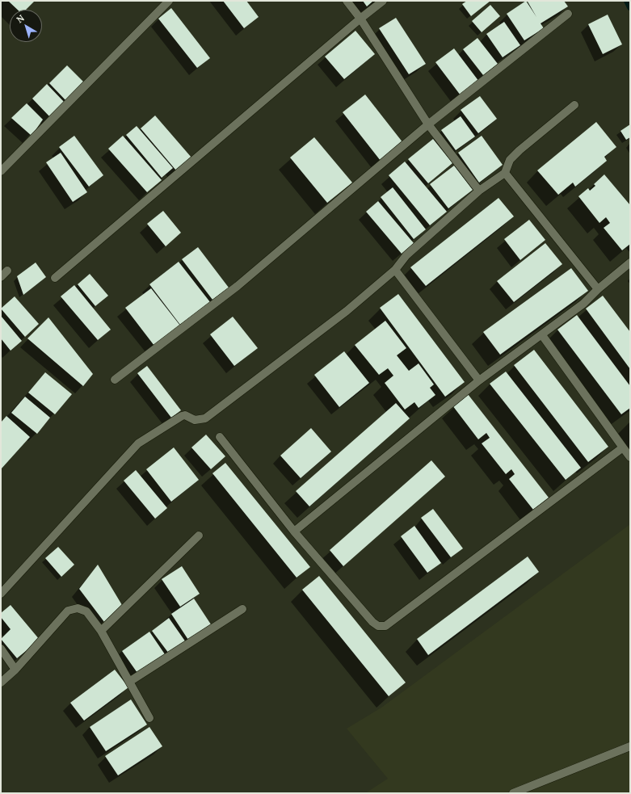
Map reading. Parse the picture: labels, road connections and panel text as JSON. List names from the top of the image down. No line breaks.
{"north":"top left"}
